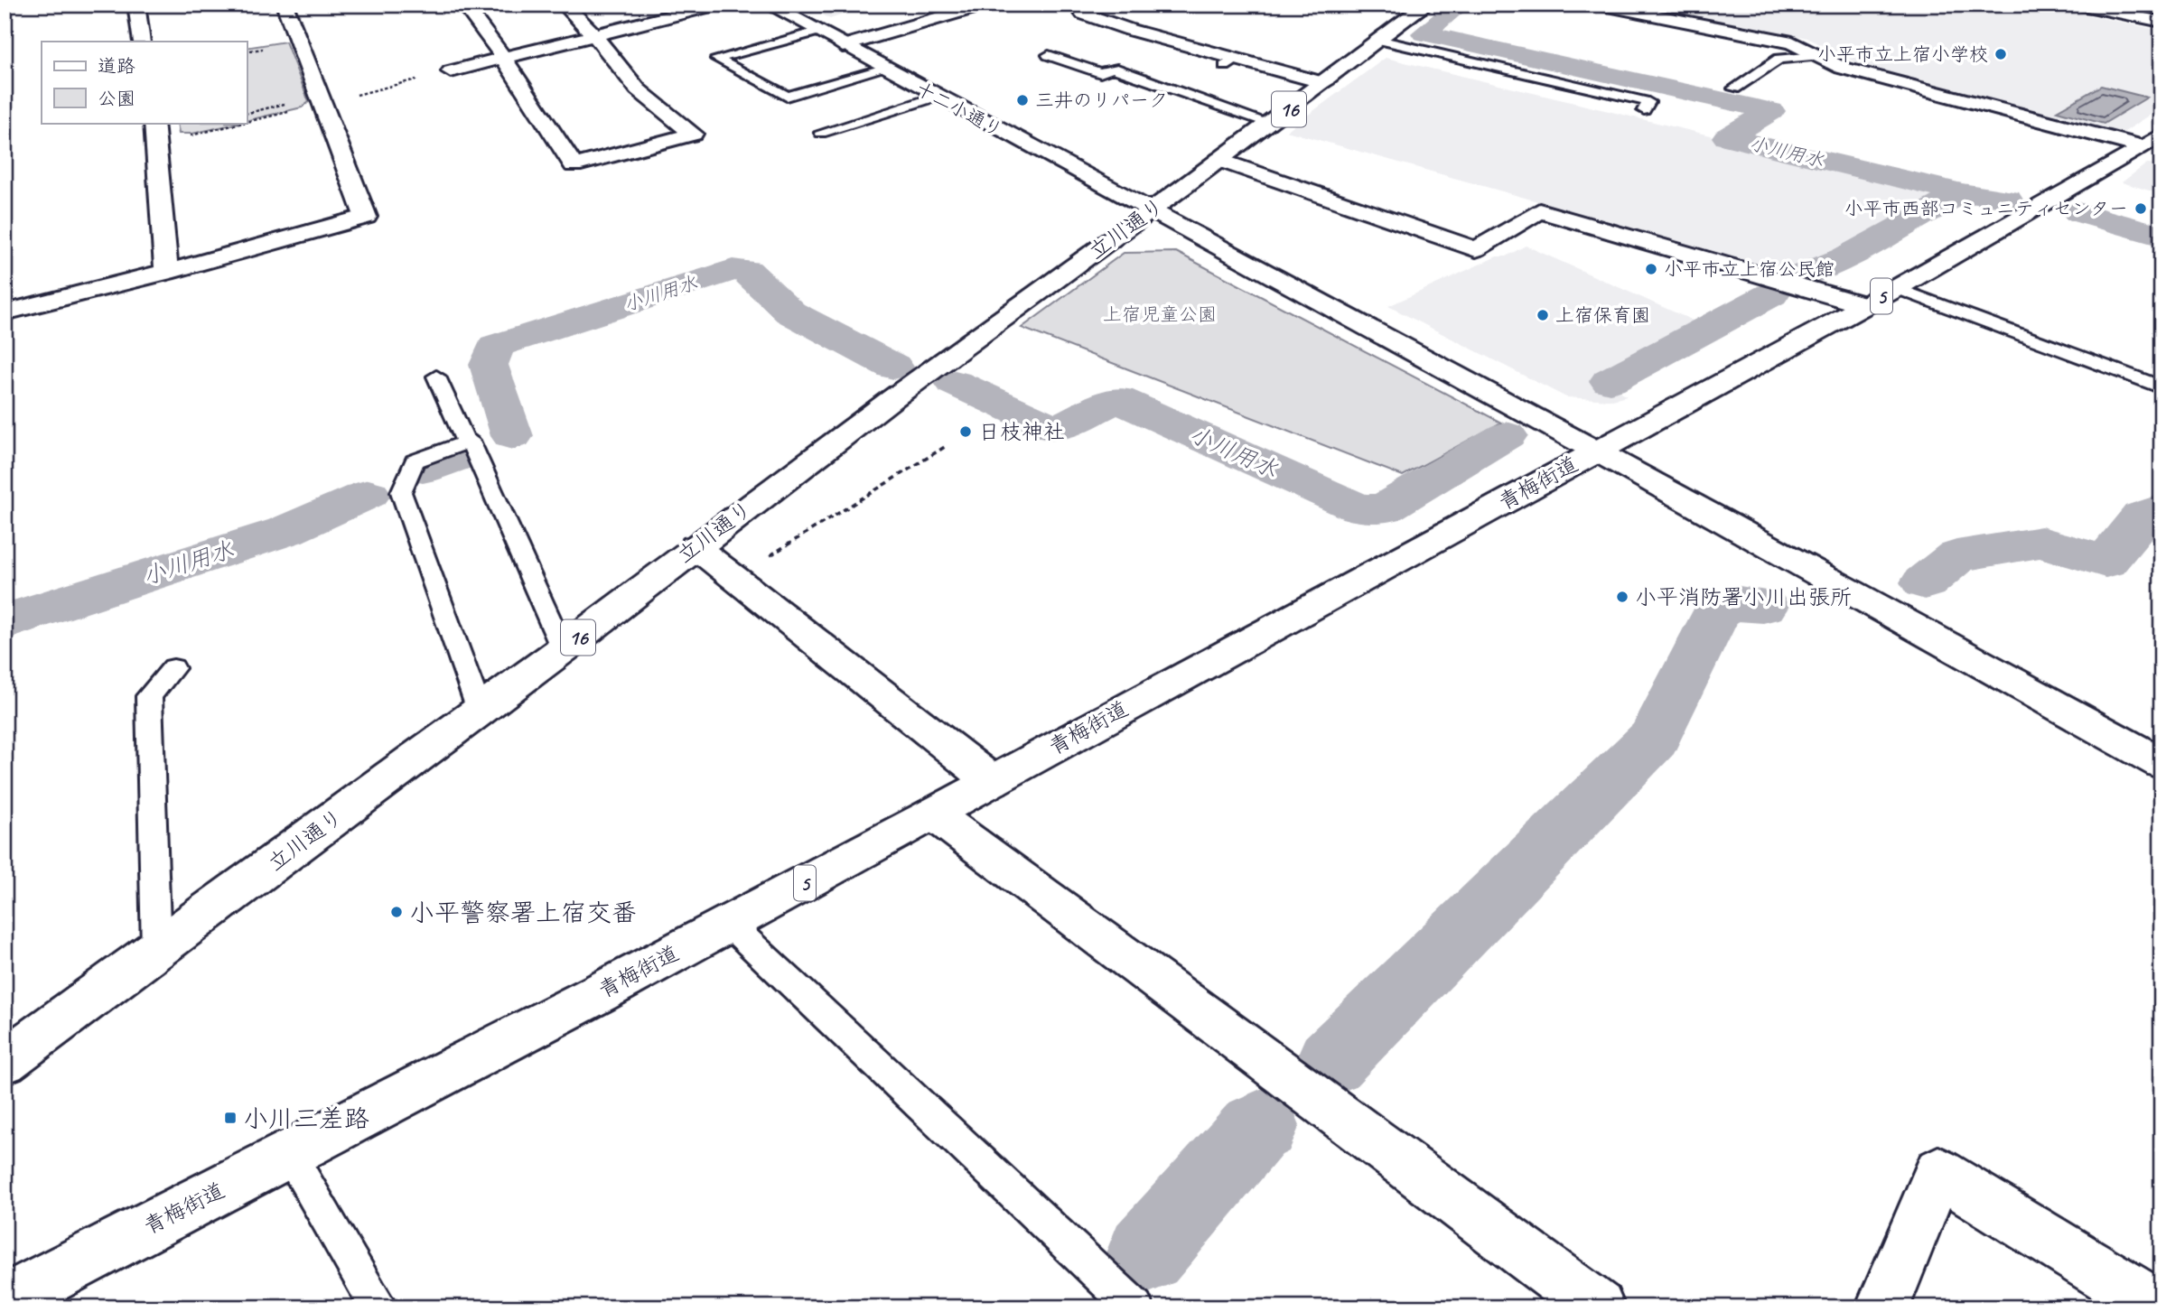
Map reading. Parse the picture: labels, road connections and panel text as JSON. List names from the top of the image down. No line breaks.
{"streets":{"street":["十二小通り","16","立川通り","5","青梅街道"]},"crossings":[["十二小通り","立川通り"],["十二小通り","青梅街道"]],"water":["小川用水"],"parks":["上宿児童公園"],"places":{"other":["小平市立上宿小学校","三井のリパーク","小平市西部コミュニティセンター","小平市立上宿公民館","上宿保育園","日枝神社","小平消防署小川出張所","小平警察署上宿交番"],"transit":["小川三差路"]},"legend":["道路","公園"]}
